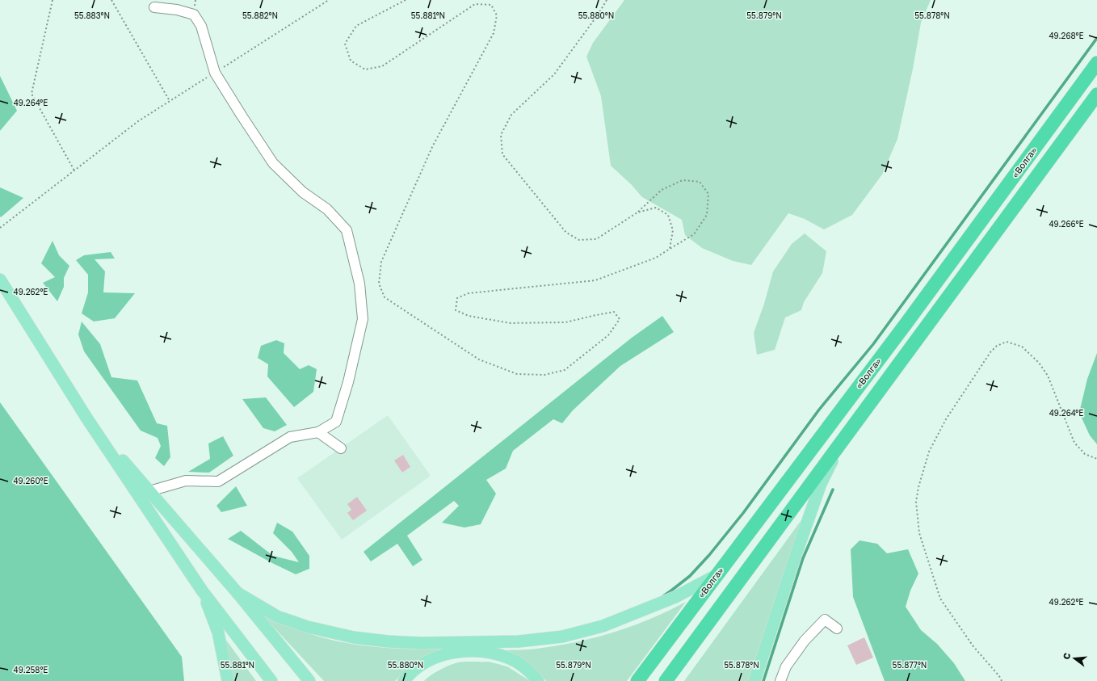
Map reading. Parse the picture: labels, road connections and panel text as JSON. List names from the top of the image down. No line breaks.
{"streets":{"highway":["«Волга»"]},"north":"left","coordinates":["55.883°N","55.882°N","55.881°N","55.880°N","55.879°N","55.878°N","49.268°E","49.264°E","49.266°E","49.262°E","49.260°E","55.877°N","49.258°E"]}
